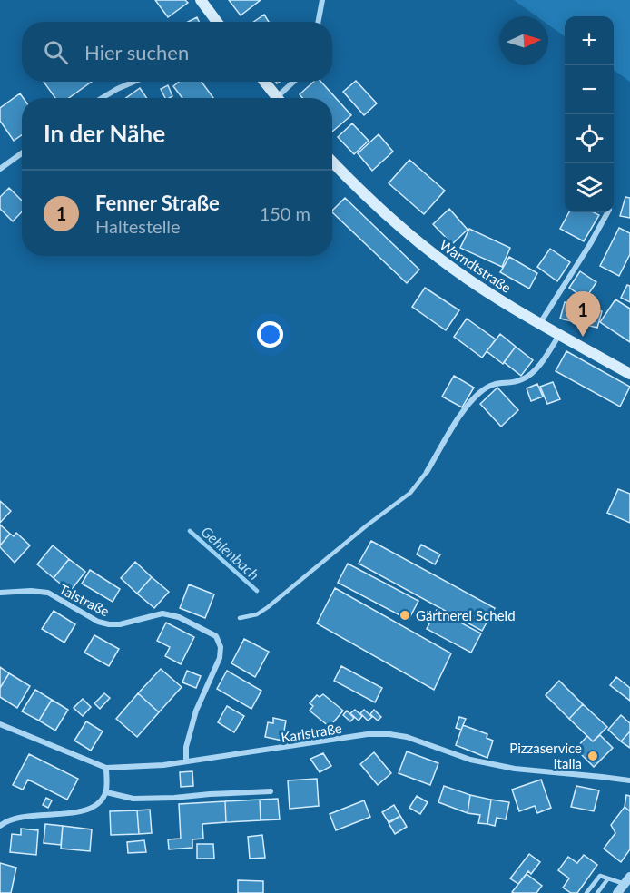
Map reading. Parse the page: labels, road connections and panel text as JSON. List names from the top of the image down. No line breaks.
{"streets":{"main road":["Warndtstraße"],"street":["Talstraße","Karlstraße"]},"crossings":[["Talstraße","Karlstraße"]],"water":["Gehlenbach"],"places":["Gärtnerei Scheid","Pizzaservice Italia"],"north":"right","page":{"map_buttons":["+","−"],"search":"Hier suchen","heading":"In der Nähe","list":[{"mark":"1","name":"Fenner Straße","note":"Haltestelle","value":"150 m"}],"pins":"1"}}
